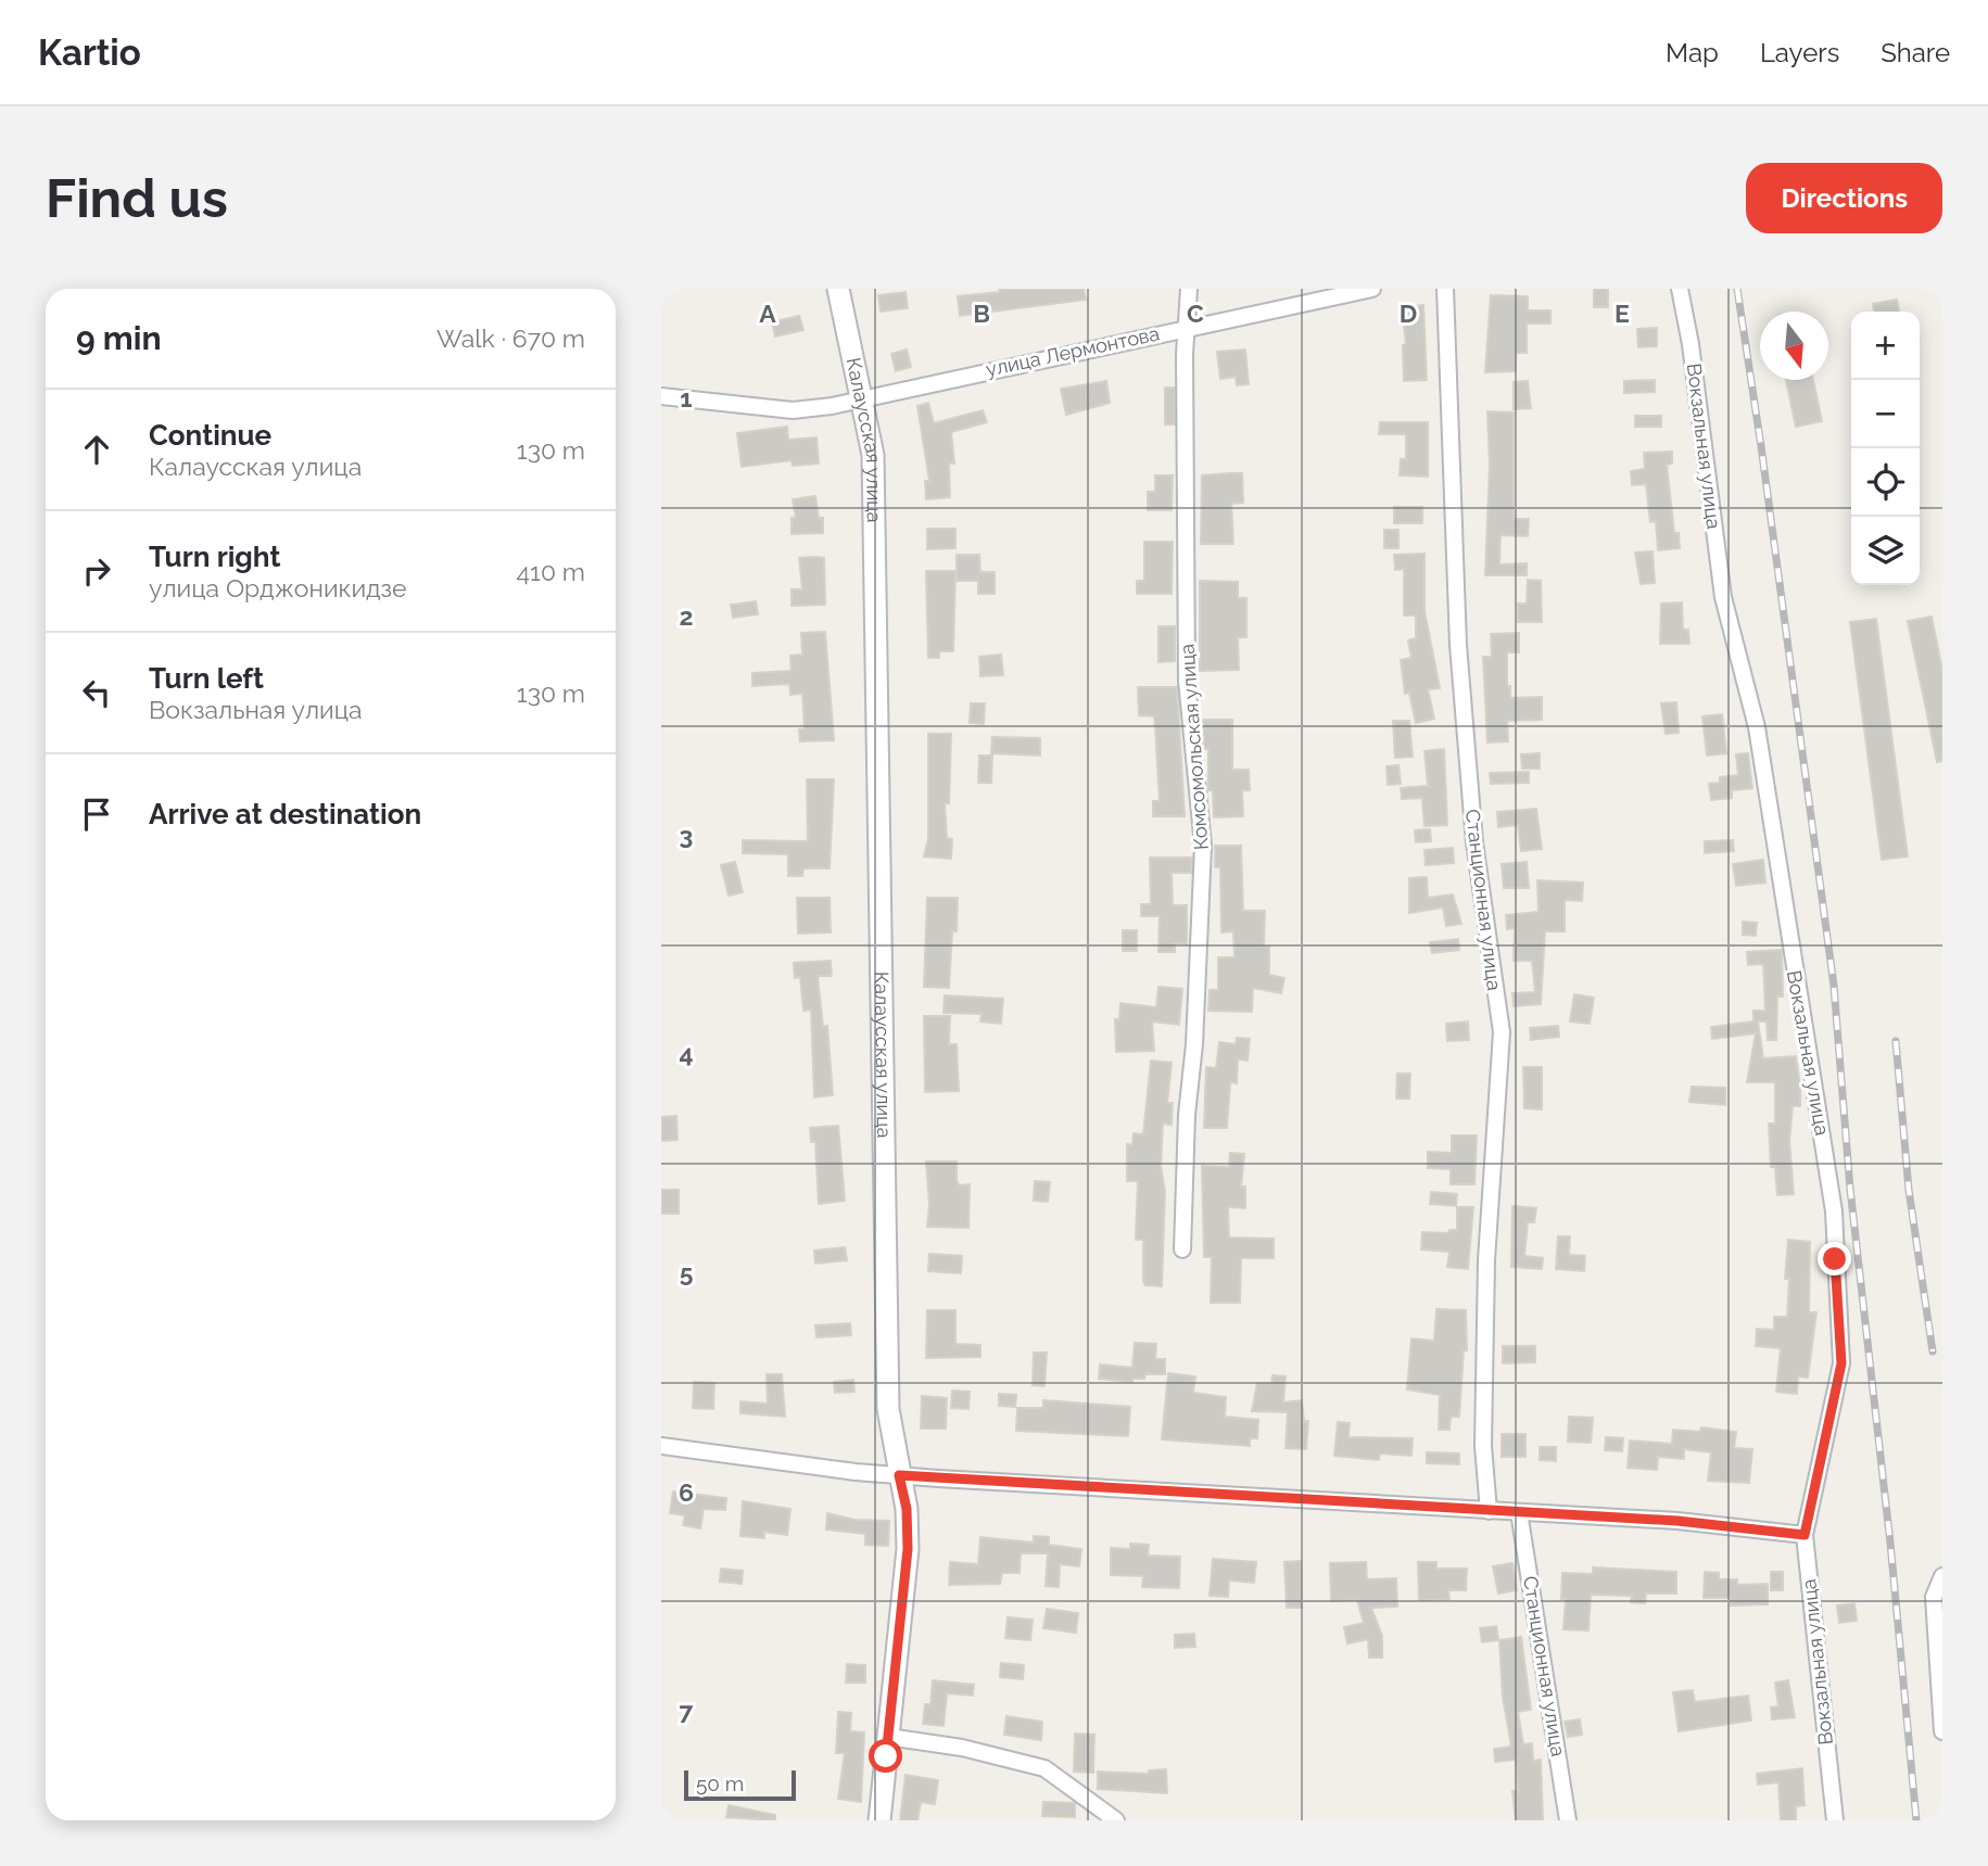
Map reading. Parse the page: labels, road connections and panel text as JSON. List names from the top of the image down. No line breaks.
{"streets":{"street":["улица Лермонтова","Калаусская улица","Вокзальная улица","Комсомольская улица","Станционная улица"]},"crossings":[["улица Лермонтова","Калаусская улица"],["улица Лермонтова","Комсомольская улица"]],"scale_bar":"50 m","north":"bottom","page":{"header":"Kartio","nav":["Map","Layers","Share"],"buttons":"Directions","title":"Find us","heading":["9 min","Walk · 670 m"],"map_buttons":["+","−"],"list":[["Continue","Калаусская улица","130 m"],["Turn right","улица Орджоникидзе","410 m"],["Turn left","Вокзальная улица","130 m"],"Arrive at destination"],"scale":"50 m"},"grid":{"columns":["A","B","C","D","E"],"rows":["1","2","3","4","5","6","7"]}}
